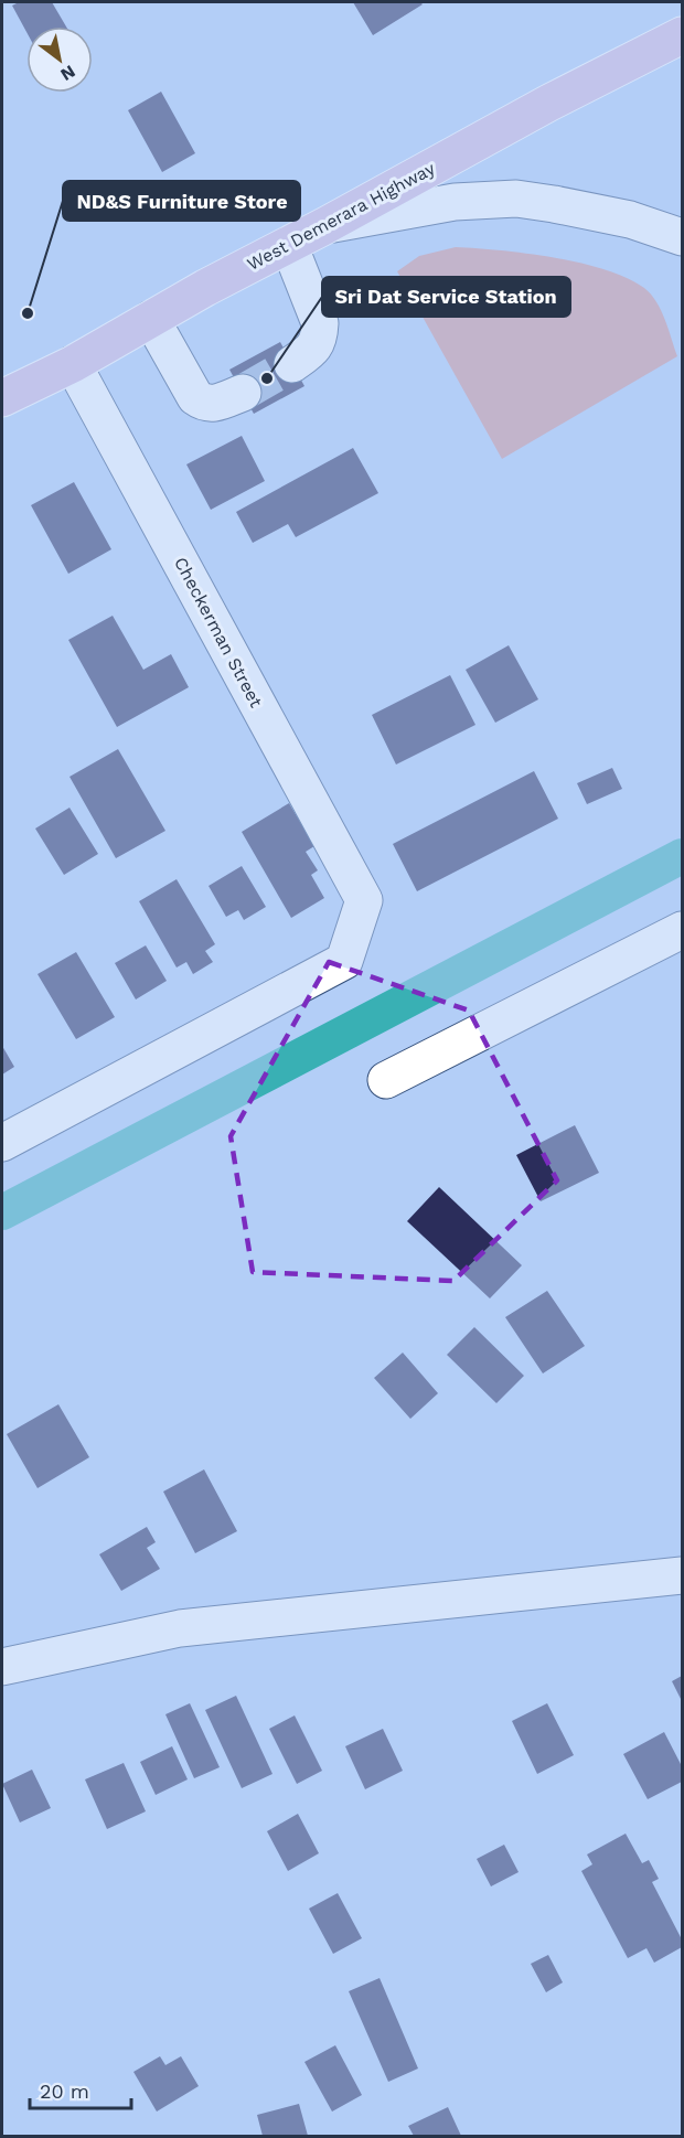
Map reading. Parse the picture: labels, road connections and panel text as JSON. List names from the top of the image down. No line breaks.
{"streets":{"main road":["West Demerara Highway"],"street":["Checkerman Street"]},"crossings":[["West Demerara Highway","Checkerman Street"]],"places":["ND&S Furniture Store","Sri Dat Service Station"],"scale_bar":"20 m","north":"bottom right"}
